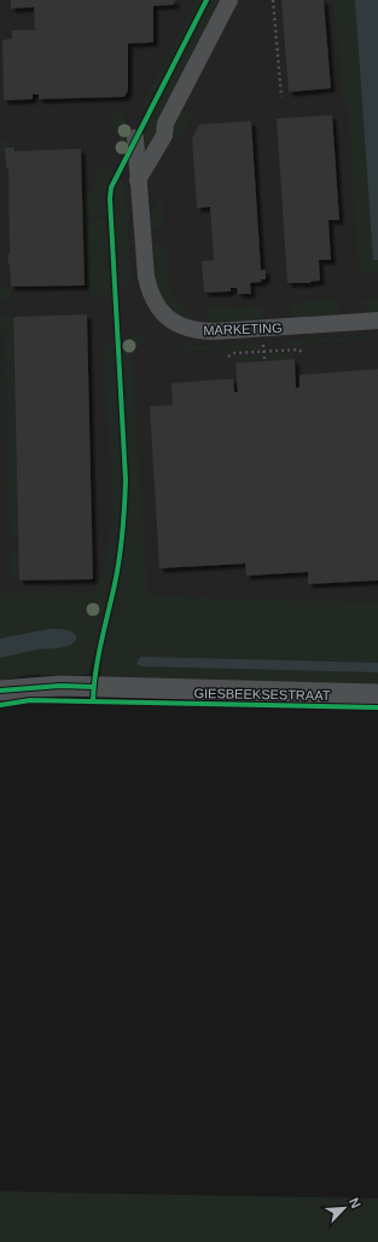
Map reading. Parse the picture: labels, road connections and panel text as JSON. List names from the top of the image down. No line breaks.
{"streets":{"street":["MARKETING","GIESBEEKSESTRAAT"]},"north":"top right"}
